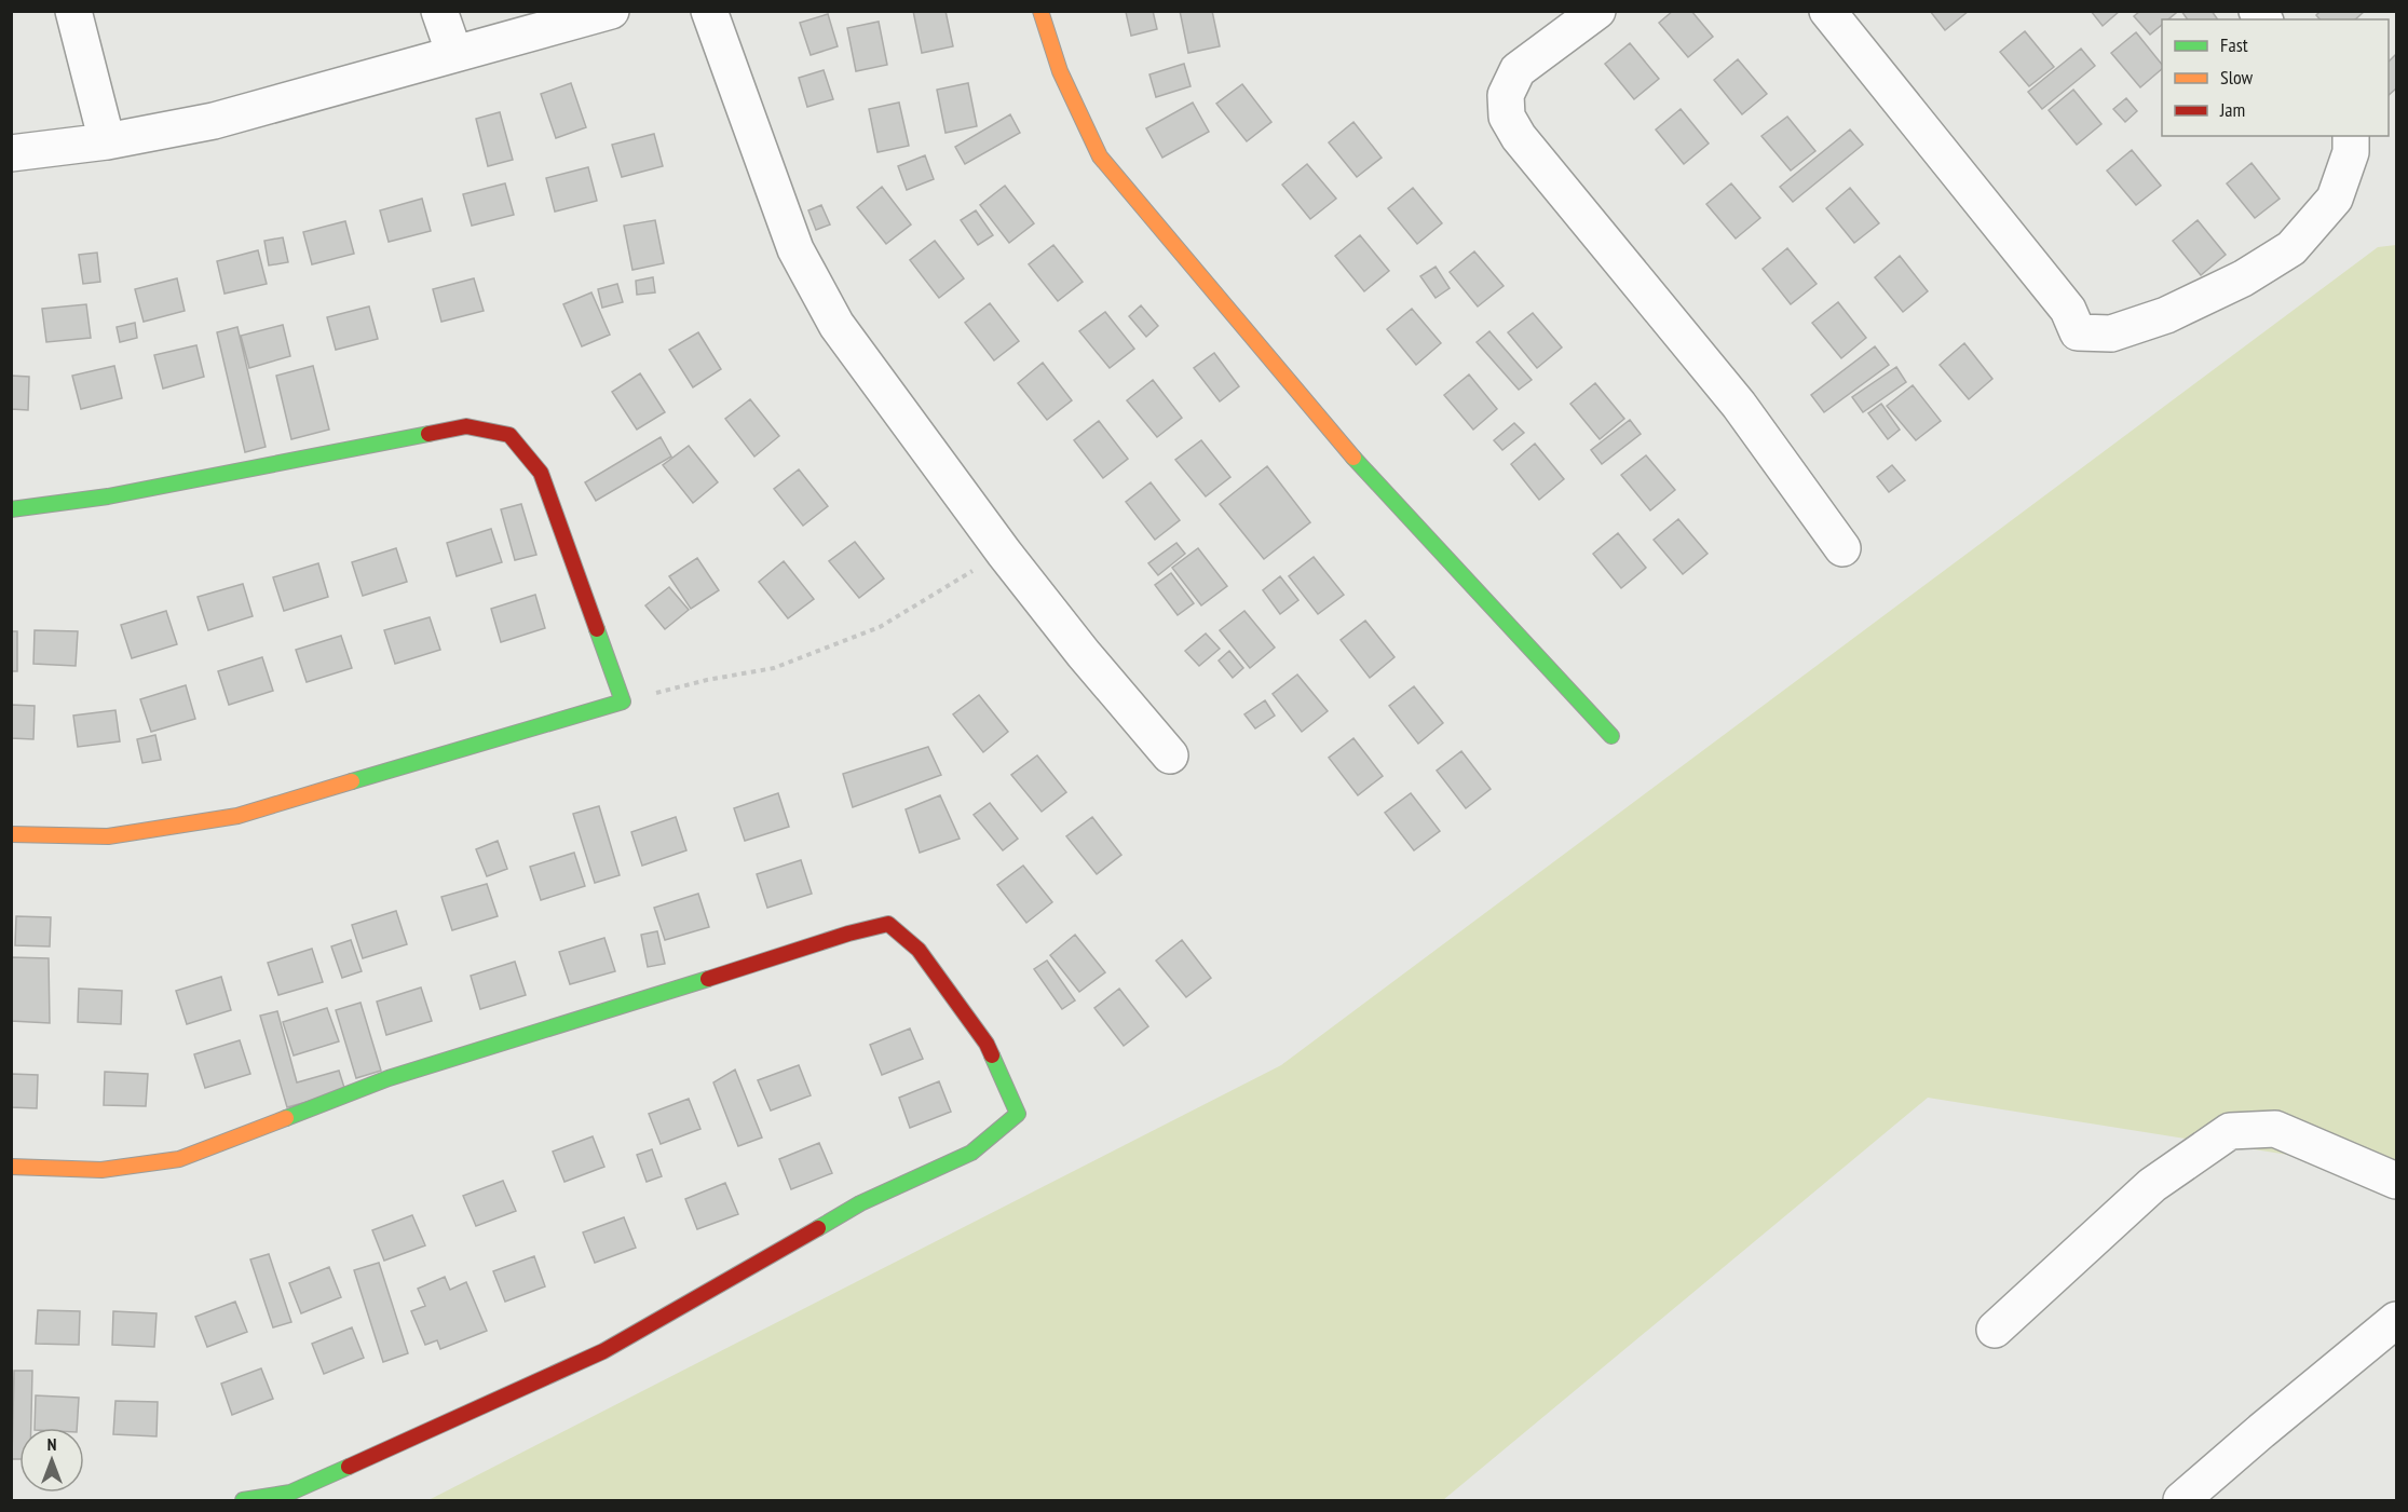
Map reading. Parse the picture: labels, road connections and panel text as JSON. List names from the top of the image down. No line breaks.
{"legend":["Fast","Slow","Jam"],"north":"top"}
